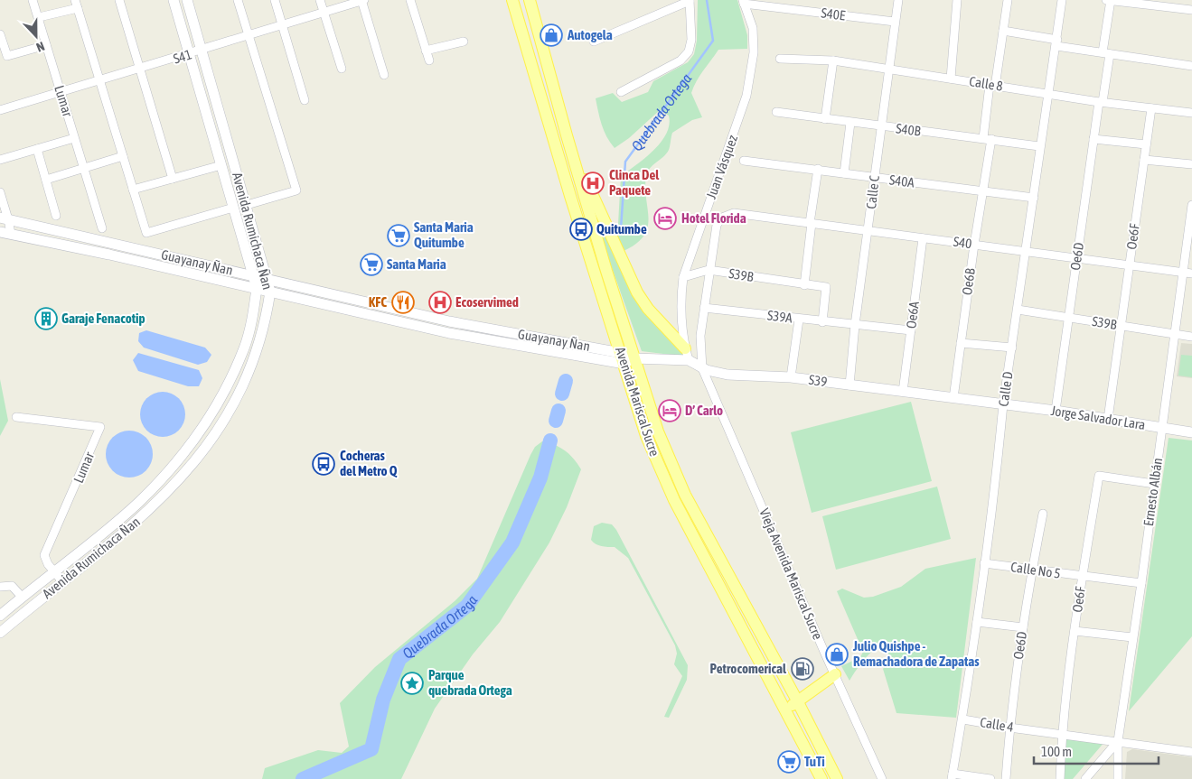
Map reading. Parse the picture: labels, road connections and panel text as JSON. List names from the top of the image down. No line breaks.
{"streets":{"main road":["Avenida Rumichaca Ñan","Guayanay Ñan","S39","Avenida Mariscal Sucre","Jorge Salvador Lara"],"street":["S40E","S41","Calle 8","Lumar","S40B","Juan Vásquez","S40A","Calle C","Oe6F","S40","Oe6D","S39B","Oe6B","Oe6A","S39A","Calle D","Ernesto Albán","Calle No 5","Vieja Avenida Mariscal Sucre","Calle 4"]},"crossings":[["S40E","Juan Vásquez"],["S40E","Calle C"],["S41","Lumar"],["S41","Avenida Rumichaca Ñan"],["Calle 8","Calle C"],["Calle 8","Oe6F"],["Calle 8","Oe6D"],["Calle 8","Oe6B"],["Calle 8","Calle D"],["Lumar","Avenida Rumichaca Ñan"],["S40B","Calle C"],["S40B","Oe6B"],["S40B","Calle D"],["Juan Vásquez","S40"],["Juan Vásquez","S39B"],["Juan Vásquez","S39A"],["Juan Vásquez","S39"],["Juan Vásquez","Vieja Avenida Mariscal Sucre"],["S40A","Calle C"],["S40A","Oe6B"],["S40A","Calle D"],["Calle C","S40"],["Calle C","S39A"],["Calle C","S39"],["Avenida Rumichaca Ñan","Guayanay Ñan"],["Oe6F","S40"],["Oe6F","S39B"],["Oe6F","Jorge Salvador Lara"],["Oe6F","Ernesto Albán"],["Oe6F","Calle No 5"],["Oe6F","Calle 4"],["S40","Oe6D"],["S40","Oe6B"],["S40","Oe6A"],["S40","Calle D"],["S40","Ernesto Albán"],["Oe6D","S39B"],["Oe6D","Jorge Salvador Lara"],["Oe6D","Calle No 5"],["Oe6D","Calle 4"],["Guayanay Ñan","S39"],["Guayanay Ñan","Avenida Mariscal Sucre"],["S39B","S39A"],["S39B","Calle D"],["S39B","Ernesto Albán"],["Oe6B","S39"],["Oe6A","S39A"],["Oe6A","S39"],["S39","Calle D"],["S39","Avenida Mariscal Sucre"],["S39","Jorge Salvador Lara"],["S39","Vieja Avenida Mariscal Sucre"],["Calle D","Jorge Salvador Lara"],["Calle D","Calle No 5"],["Calle D","Calle 4"],["Jorge Salvador Lara","Ernesto Albán"],["Ernesto Albán","Calle No 5"],["Ernesto Albán","Calle 4"]],"water":["Quebrada Ortega"],"places":{"shop":["Autogela","Julio Quishpe - Remachadora de Zapatas"],"hospital":["Clinca Del Paquete","Ecoservimed"],"hotel":["Hotel Florida","D’ Carlo"],"bus stop":["Quitumbe","Cocheras del Metro Q"],"supermarket":["Santa Maria Quitumbe","Santa Maria","TuTi"],"restaurant":["KFC"],"building":["Garaje Fenacotip"],"fuel station":["Petrocomerical"],"place":["Parque quebrada Ortega"]},"scale_bar":"100 m","north":"bottom"}
